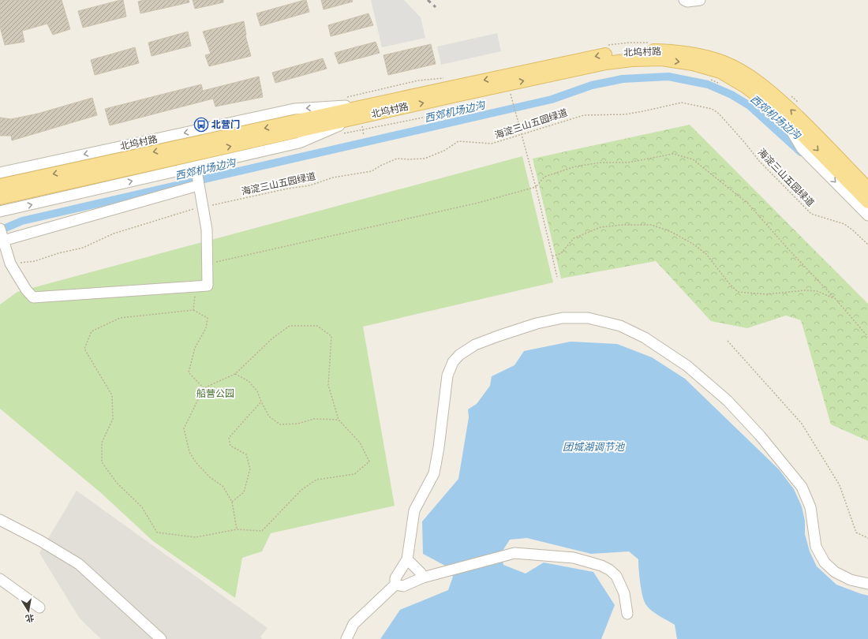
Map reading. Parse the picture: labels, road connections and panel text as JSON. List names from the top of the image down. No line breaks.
{"streets":{"main road":["北坞村路"],"path":["海淀三山五园绿道"]},"water":["西郊机场边沟","团城湖调节池"],"parks":["船营公园"],"places":{"bus stop":["北营门"]},"north":"bottom"}
